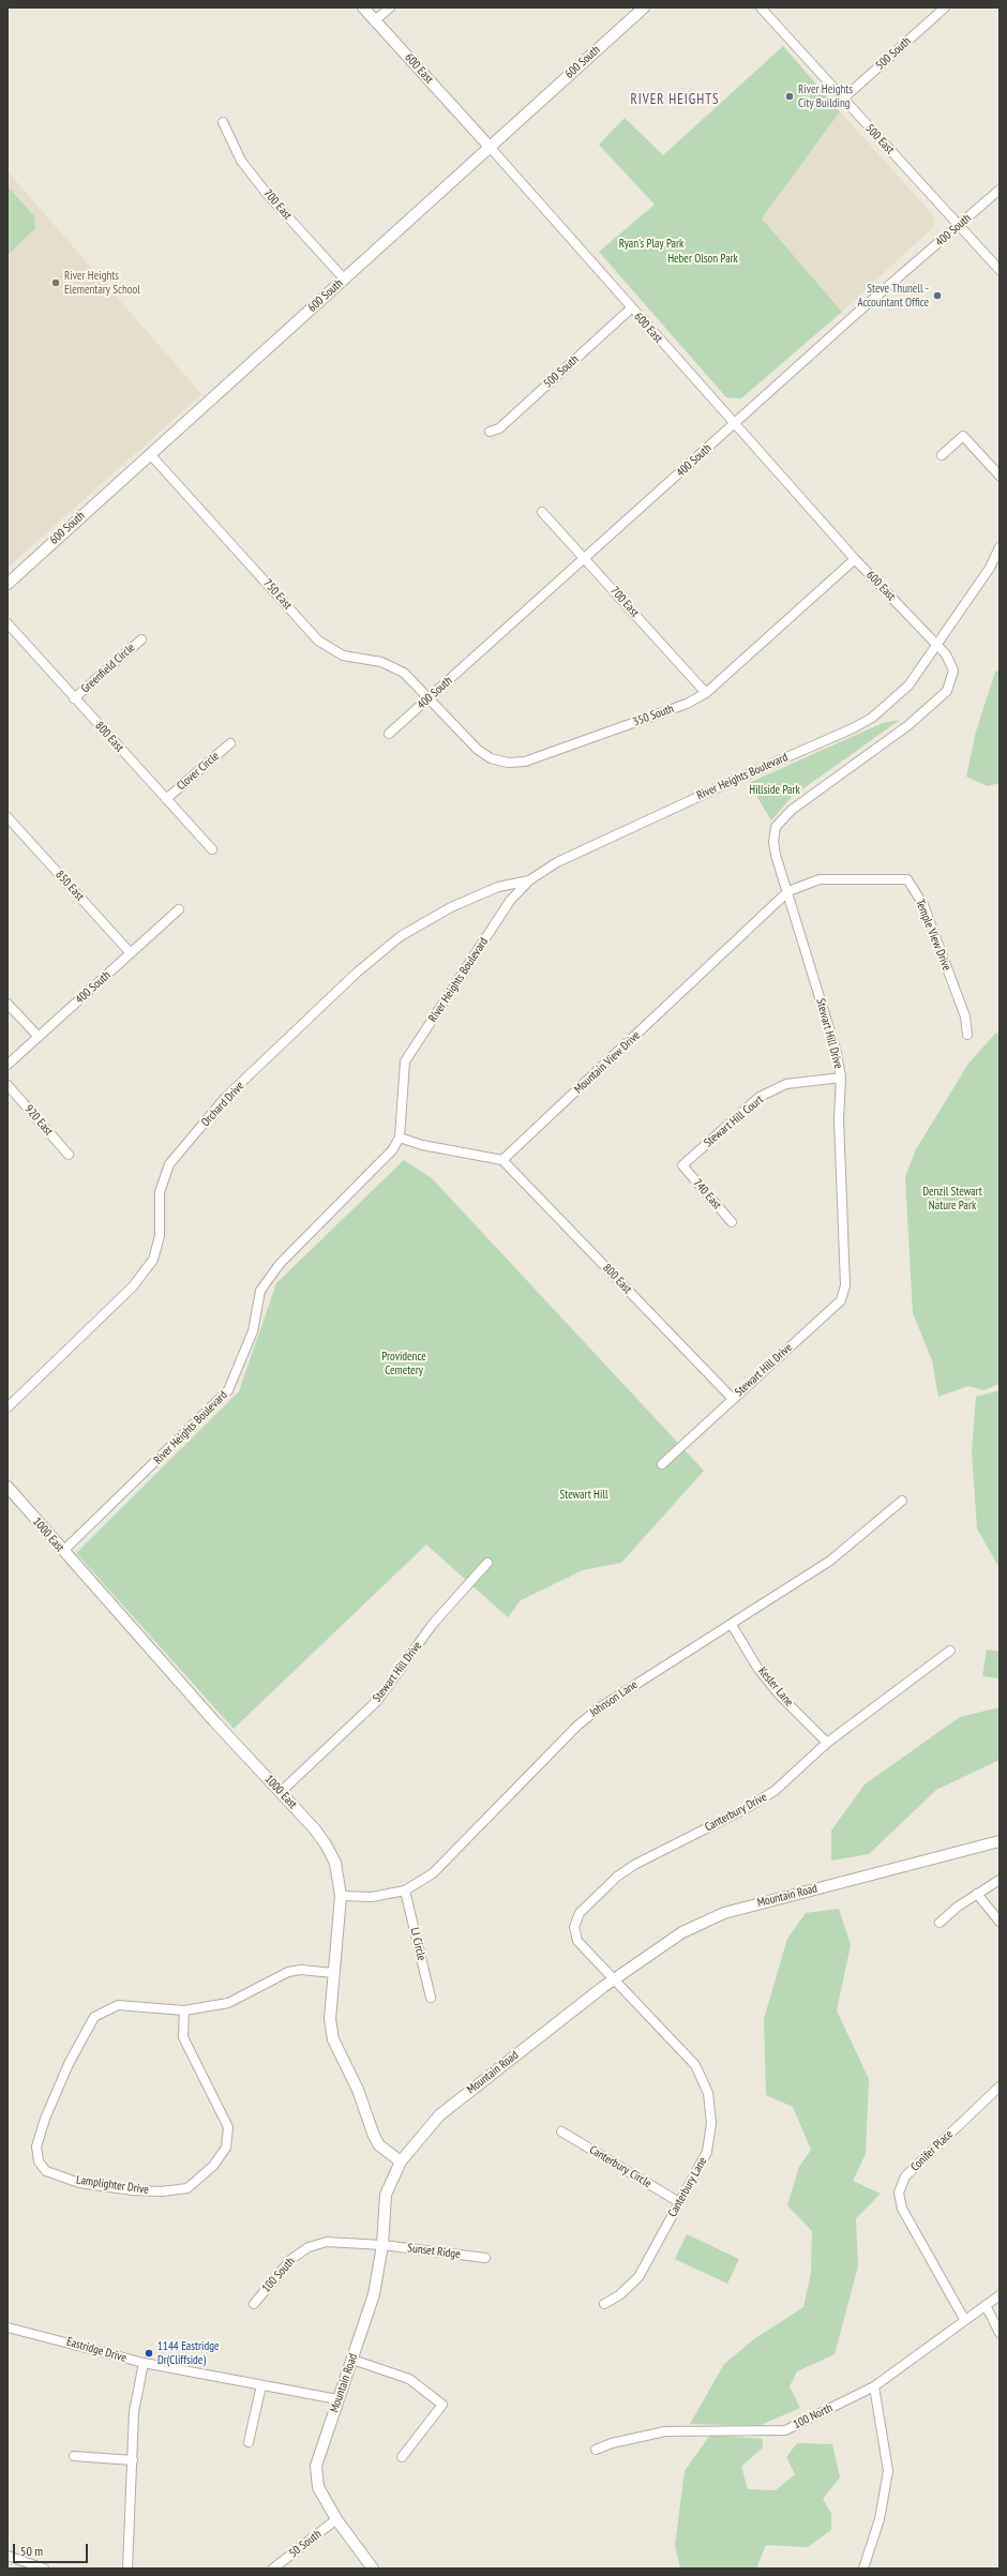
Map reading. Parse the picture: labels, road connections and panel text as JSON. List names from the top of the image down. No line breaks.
{"streets":{"street":["500 South","600 South","600 East","500 East","700 East","400 South","750 East","Greenfield Circle","350 South","800 East","Clover Circle","River Heights Boulevard","850 East","Temple View Drive","Stewart Hill Drive","Mountain View Drive","Orchard Drive","920 East","Stewart Hill Court","740 East","1000 East","Kesler Lane","Johnson Lane","Canterbury Drive","Mountain Road","LJ Circle","Conifer Place","Canterbury Circle","Lamplighter Drive","Canterbury Lane","Sunset Ridge","100 South","Eastridge Drive","100 North","50 South"]},"crossings":[["500 South","600 East"],["500 South","500 East"],["600 South","600 East"],["600 South","700 East"],["600 South","750 East"],["600 East","400 South"],["600 East","350 South"],["600 East","River Heights Boulevard"],["600 East","Stewart Hill Drive"],["500 East","400 South"],["700 East","400 South"],["700 East","350 South"],["400 South","750 East"],["400 South","350 South"],["400 South","850 East"],["750 East","350 South"],["Greenfield Circle","800 East"],["800 East","Clover Circle"],["800 East","Stewart Hill Drive"],["800 East","Mountain View Drive"],["River Heights Boulevard","Stewart Hill Drive"],["River Heights Boulevard","Orchard Drive"],["River Heights Boulevard","1000 East"],["Temple View Drive","Stewart Hill Drive"],["Temple View Drive","Mountain View Drive"],["Stewart Hill Drive","Mountain View Drive"],["Stewart Hill Drive","Stewart Hill Court"],["Stewart Hill Drive","1000 East"],["Stewart Hill Court","740 East"],["1000 East","Johnson Lane"],["1000 East","Mountain Road"],["1000 East","Lamplighter Drive"],["Kesler Lane","Johnson Lane"],["Kesler Lane","Canterbury Drive"],["Johnson Lane","LJ Circle"],["Canterbury Drive","Mountain Road"],["Canterbury Drive","Canterbury Lane"],["Mountain Road","Canterbury Lane"],["Mountain Road","Sunset Ridge"],["Mountain Road","100 South"],["Mountain Road","Eastridge Drive"],["Mountain Road","50 South"],["Conifer Place","100 North"],["Canterbury Circle","Canterbury Lane"],["Sunset Ridge","100 South"]],"districts":["RIVER HEIGHTS"],"parks":["Ryan's Play Park","Heber Olson Park","Hillside Park","Denzil Stewart Nature Park","Providence Cemetery","Stewart Hill"],"places":["River Heights City Building","River Heights Elementary School","Steve Thunell - Accountant Office","1144 Eastridge Dr(Cliffside)"],"scale_bar":"50 m"}
